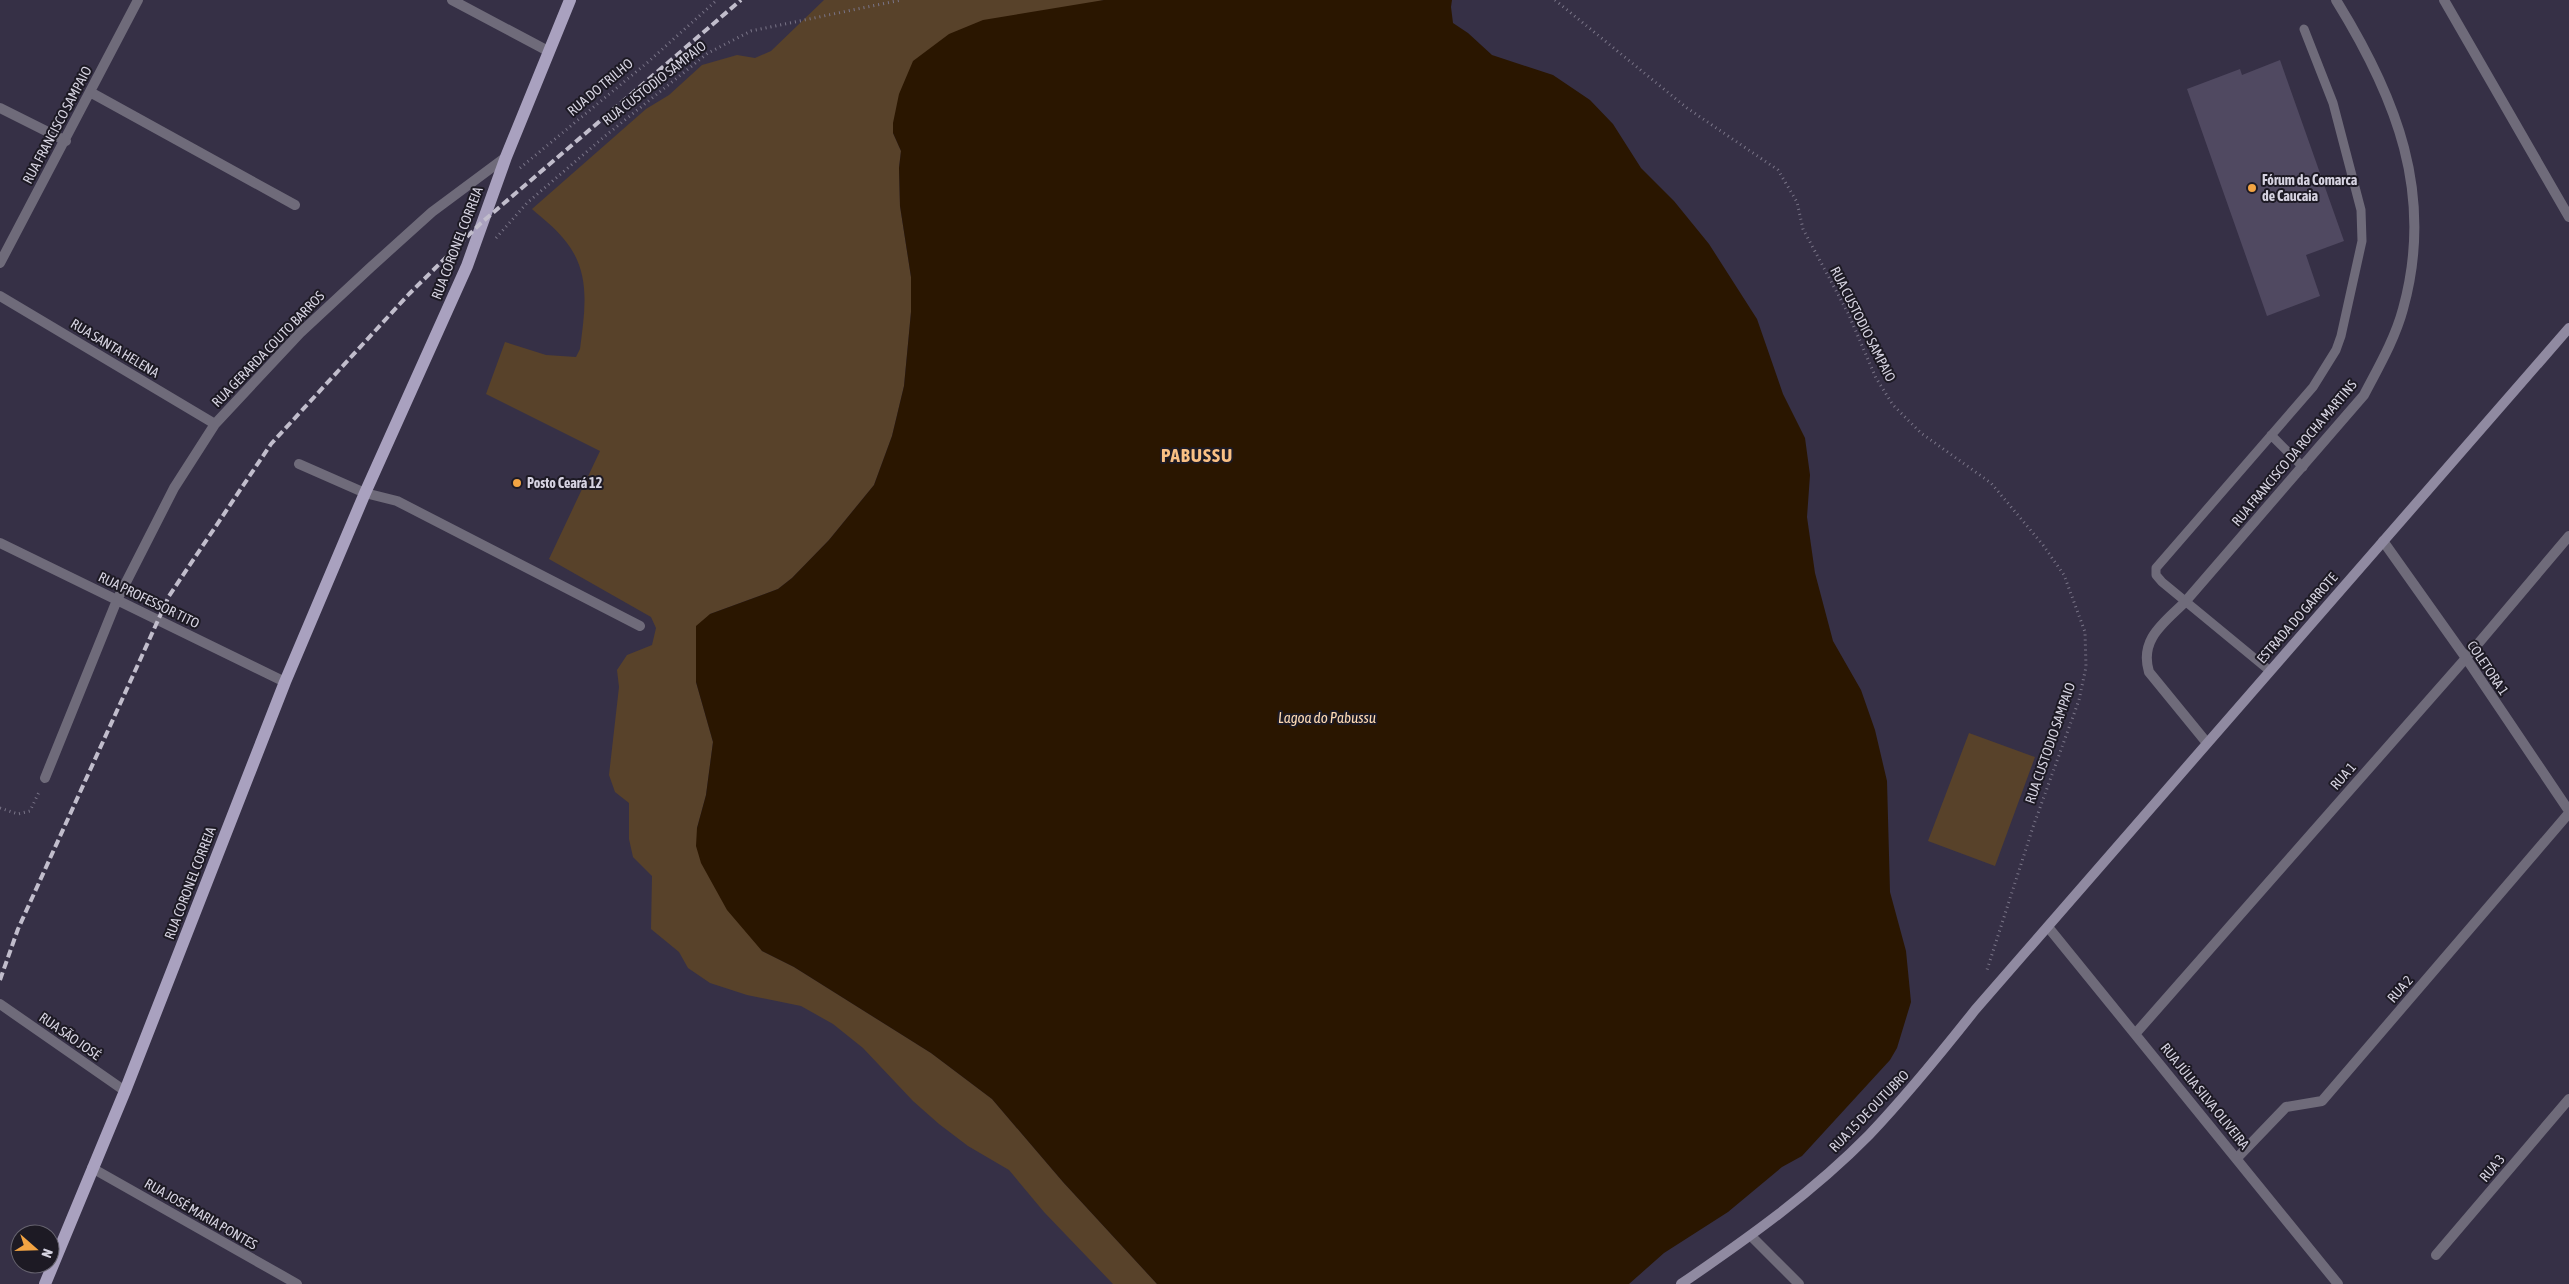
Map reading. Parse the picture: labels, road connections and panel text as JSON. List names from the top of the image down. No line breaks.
{"streets":{"main road":["RUA CORONEL CORREIA","ESTRADA DO GARROTE","RUA 15 DE OUTUBRO"],"street":["RUA FRANCISCO SAMPAIO","RUA SANTA HELENA","RUA GERARDA COUTO BARROS","RUA FRANCISCO DA ROCHA MARTINS","RUA PROFESSOR TITO","COLETORA 1","RUA 1","RUA 2","RUA SÃO JOSÉ","RUA JÚLIA SILVA OLIVEIRA","RUA 3","RUA JOSÉ MARIA PONTES"],"path":["RUA CUSTODIO SAMPAIO","RUA DO TRILHO"]},"crossings":[["RUA CORONEL CORREIA","RUA GERARDA COUTO BARROS"],["RUA CORONEL CORREIA","RUA PROFESSOR TITO"],["RUA CORONEL CORREIA","RUA SÃO JOSÉ"],["RUA CORONEL CORREIA","RUA JOSÉ MARIA PONTES"],["RUA SANTA HELENA","RUA GERARDA COUTO BARROS"],["RUA GERARDA COUTO BARROS","RUA PROFESSOR TITO"],["RUA FRANCISCO DA ROCHA MARTINS","ESTRADA DO GARROTE"],["ESTRADA DO GARROTE","COLETORA 1"],["ESTRADA DO GARROTE","RUA JÚLIA SILVA OLIVEIRA"],["ESTRADA DO GARROTE","RUA 15 DE OUTUBRO"],["COLETORA 1","RUA 1"],["COLETORA 1","RUA 2"],["RUA 1","RUA JÚLIA SILVA OLIVEIRA"],["RUA 2","RUA JÚLIA SILVA OLIVEIRA"],["RUA JÚLIA SILVA OLIVEIRA","RUA 15 DE OUTUBRO"]],"districts":["PABUSSU"],"water":["Lagoa do Pabussu"],"places":["Fórum da Comarca de Caucaia","Posto Ceará 12"],"north":"right"}
